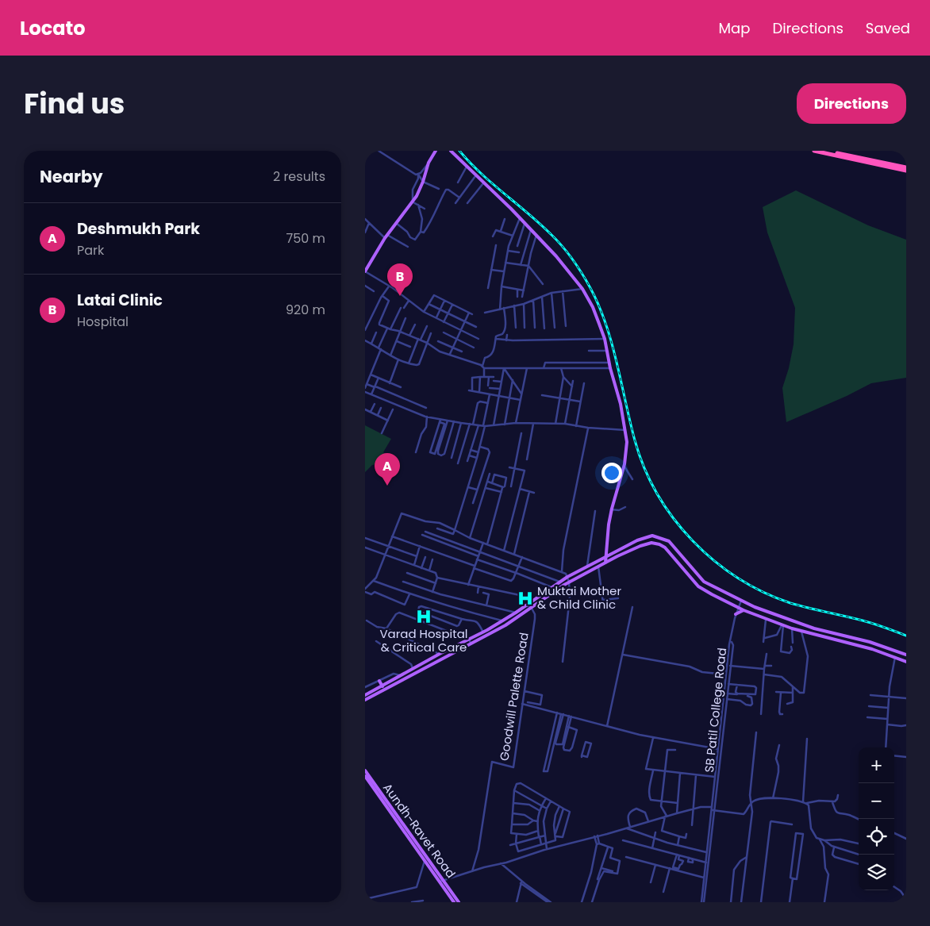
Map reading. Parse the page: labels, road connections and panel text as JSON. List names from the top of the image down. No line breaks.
{"streets":{"main road":["Aundh-Ravet Road"],"street":["Goodwill Palette Road","SB Patil College Road"]},"places":{"hospital":["Muktai Mother & Child Clinic","Varad Hospital & Critical Care"]},"page":{"header":"Locato","nav":["Map","Directions","Saved"],"title":"Find us","buttons":"Directions","heading":["Nearby","2 results"],"list":[{"mark":"A","name":"Deshmukh Park","note":"Park","value":"750 m"},{"mark":"B","name":"Latai Clinic","note":"Hospital","value":"920 m"}],"pins":["B","A"],"map_buttons":["+","−"]}}
